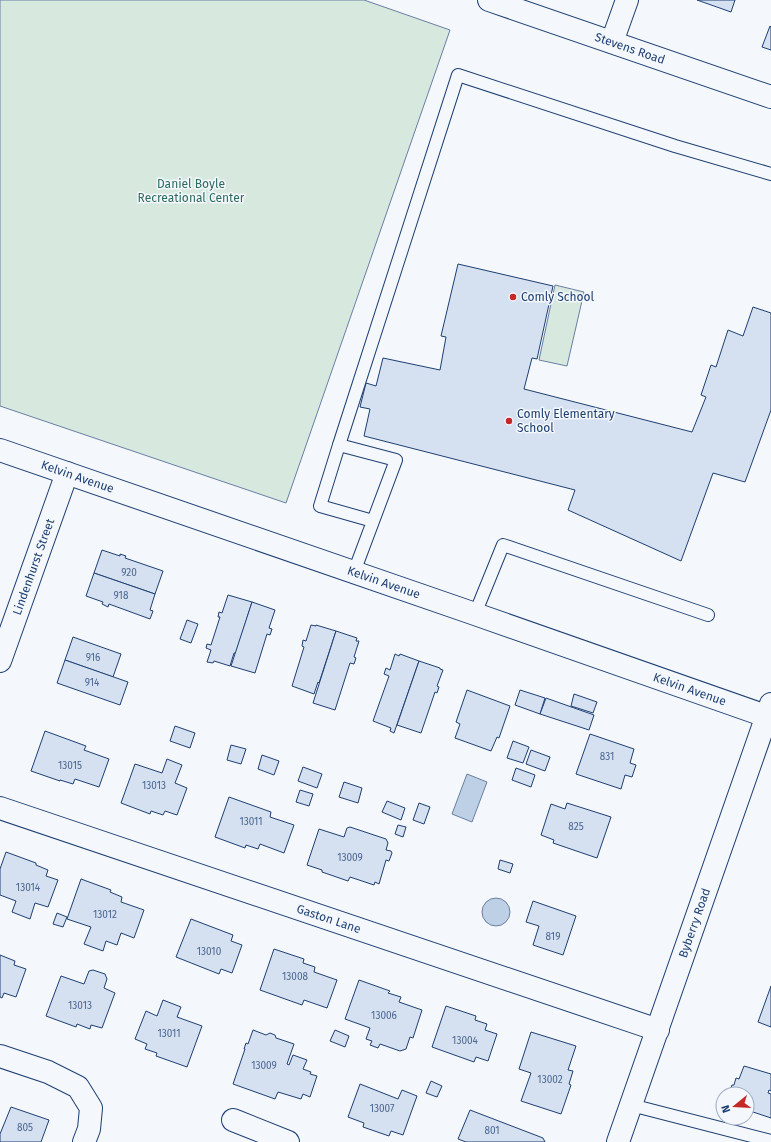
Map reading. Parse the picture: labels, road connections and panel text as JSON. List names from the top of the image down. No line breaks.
{"streets":{"street":["Stevens Road","Kelvin Avenue","Lindenhurst Street","Gaston Lane","Byberry Road"]},"crossings":[["Kelvin Avenue","Lindenhurst Street"],["Kelvin Avenue","Byberry Road"],["Gaston Lane","Byberry Road"]],"parks":["Daniel Boyle Recreational Center"],"places":["Comly School","Comly Elementary School"],"house_numbers":["920","918","916","914","831","13015","13013","13011","825","13009","13014","13012","819","13010","13008","13013","13006","13011","13004","13009","13002","13007","805","801"],"north":"left"}
